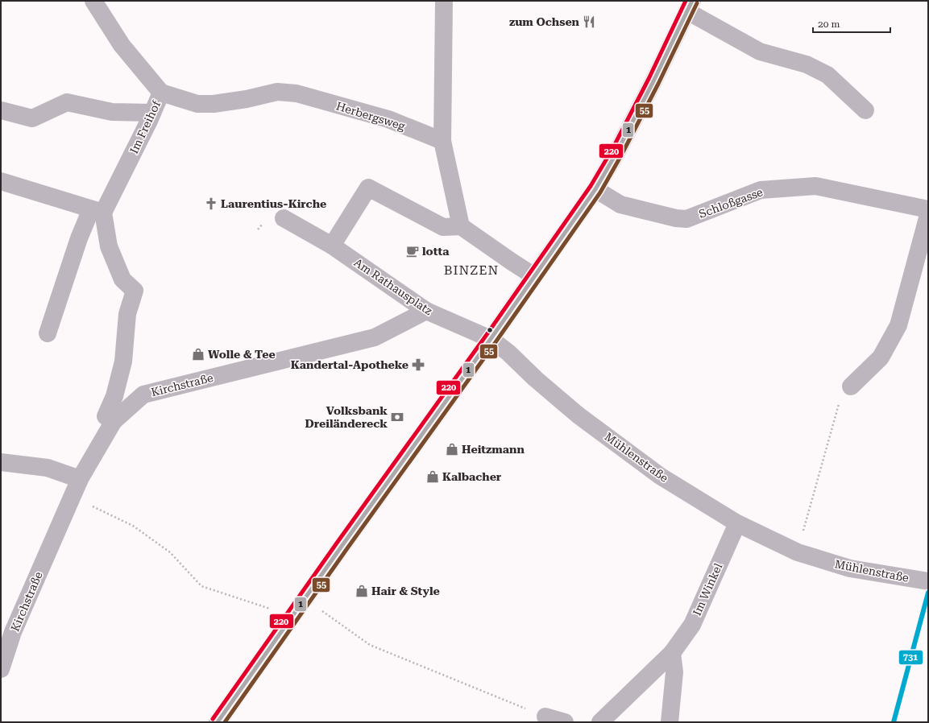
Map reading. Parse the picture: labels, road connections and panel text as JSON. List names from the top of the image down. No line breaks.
{"streets":{"street":["Herbergsweg","Im Freihof","Schloßgasse","Am Rathausplatz","Kirchstraße","Mühlenstraße","Im Winkel"]},"crossings":[["Herbergsweg","Im Freihof"],["Am Rathausplatz","Kirchstraße"],["Am Rathausplatz","Mühlenstraße"],["Mühlenstraße","Im Winkel"]],"districts":["BINZEN"],"places":{"restaurant":["zum Ochsen"],"church":["Laurentius-Kirche"],"cafe":["lotta"],"shop":["Wolle & Tee","Heitzmann","Kalbacher","Hair & Style"],"pharmacy":["Kandertal-Apotheke"],"bank":["Volksbank Dreiländereck"]},"lines":["transit line 1","transit line 220","transit line 55","transit line 731"],"scale_bar":"20 m"}
